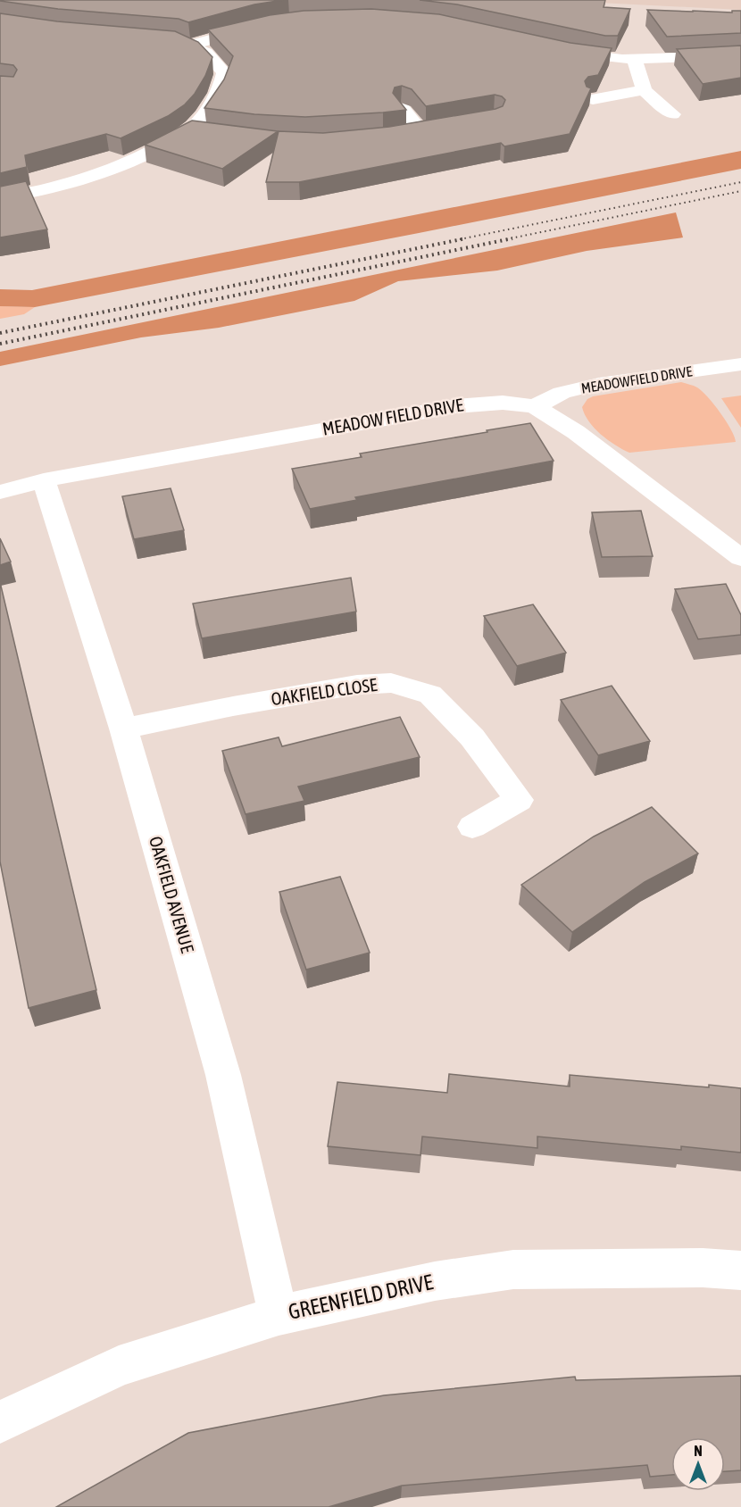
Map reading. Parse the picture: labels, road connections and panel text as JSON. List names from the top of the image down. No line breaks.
{"streets":{"street":["MEADOWFIELD DRIVE","MEADOW FIELD DRIVE","OAKFIELD CLOSE","OAKFIELD AVENUE","GREENFIELD DRIVE"]},"crossings":[["MEADOWFIELD DRIVE","MEADOW FIELD DRIVE"],["MEADOW FIELD DRIVE","OAKFIELD AVENUE"],["OAKFIELD CLOSE","OAKFIELD AVENUE"],["OAKFIELD AVENUE","GREENFIELD DRIVE"]],"north":"top"}
